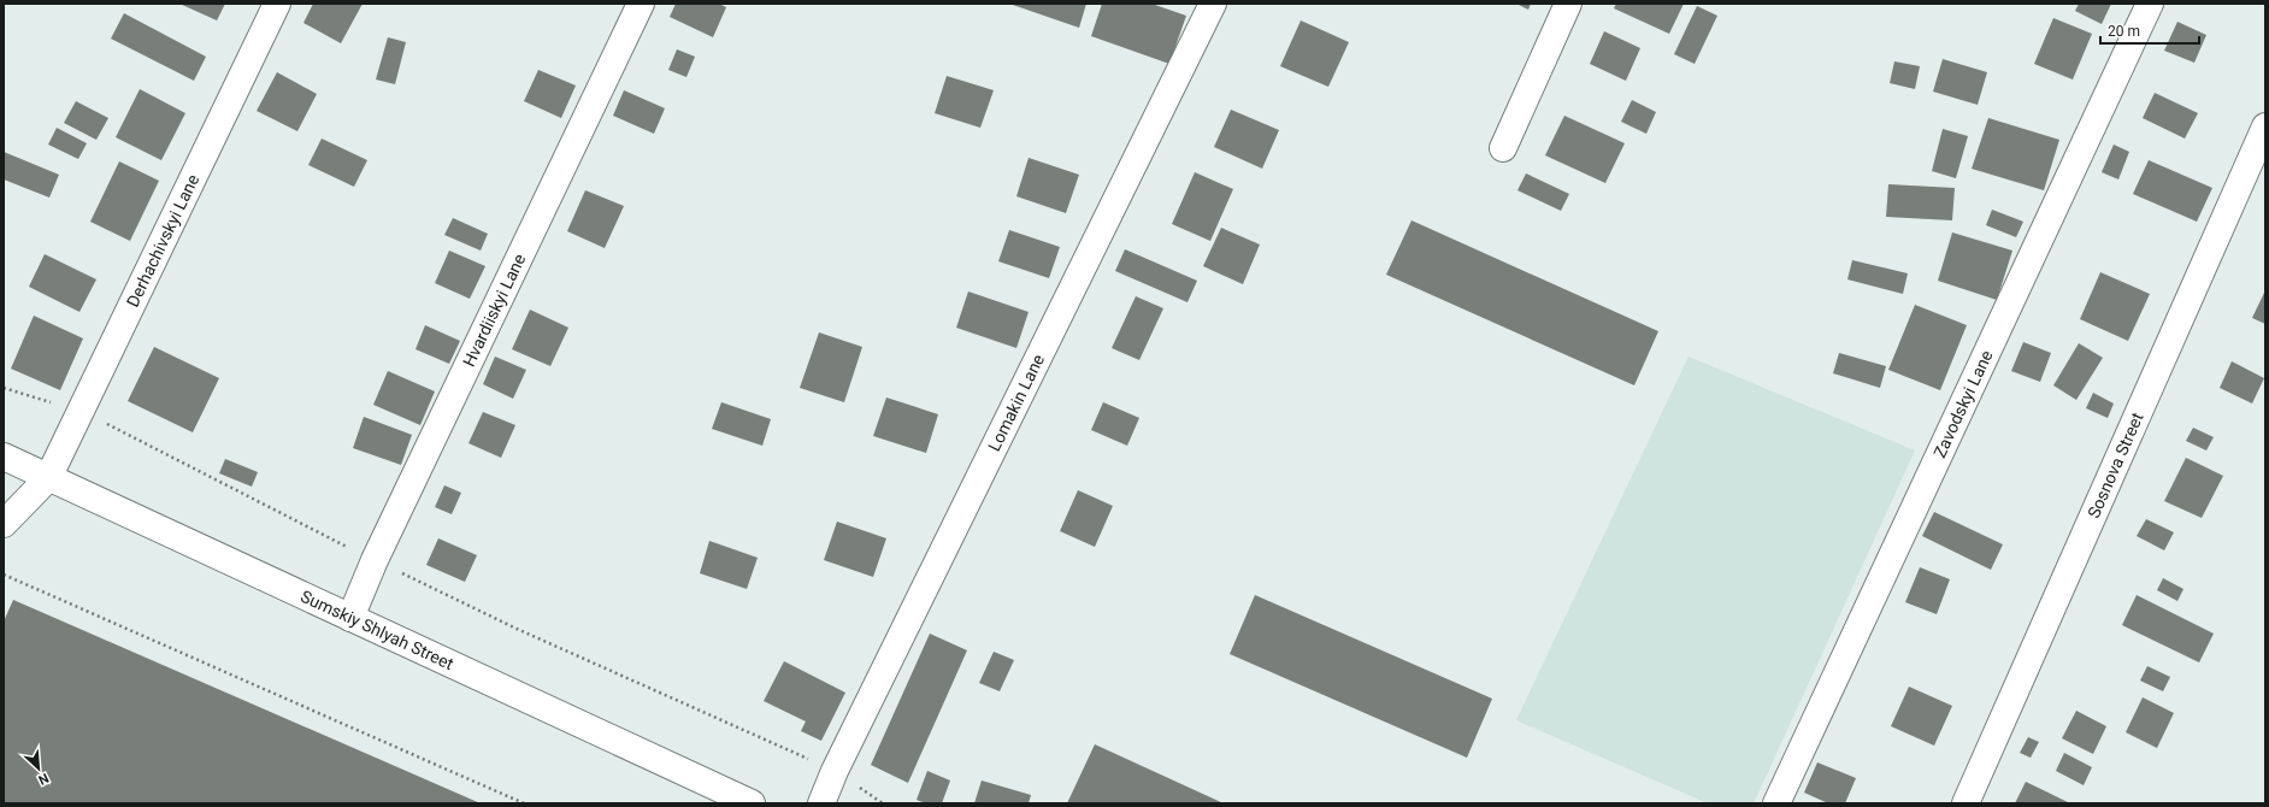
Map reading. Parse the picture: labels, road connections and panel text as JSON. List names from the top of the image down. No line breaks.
{"streets":{"street":["Derhachivskyi Lane","Hvardiiskyi Lane","Lomakin Lane","Zavodskyi Lane","Sosnova Street","Sumskiy Shlyah Street"]},"crossings":[["Derhachivskyi Lane","Sumskiy Shlyah Street"],["Hvardiiskyi Lane","Sumskiy Shlyah Street"]],"scale_bar":"20 m","north":"bottom right"}
